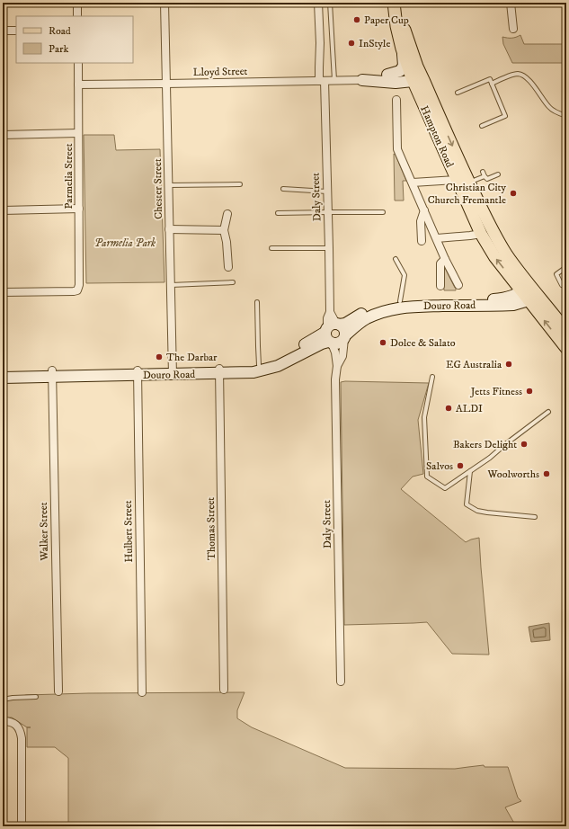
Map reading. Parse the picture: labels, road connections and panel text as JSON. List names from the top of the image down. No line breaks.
{"streets":{"main road":["Hampton Road"],"street":["Lloyd Street","Parmelia Street","Chester Street","Daly Street","Douro Road","Thomas Street","Walker Street","Hulbert Street"]},"crossings":[["Lloyd Street","Parmelia Street"],["Lloyd Street","Chester Street"],["Lloyd Street","Daly Street"],["Hampton Road","Douro Road"],["Chester Street","Douro Road"],["Daly Street","Douro Road"],["Douro Road","Thomas Street"],["Douro Road","Walker Street"],["Douro Road","Hulbert Street"]],"parks":["Parmelia Park"],"places":["Paper Cup","InStyle","Christian City Church Fremantle","Dolce & Salato","The Darbar","EG Australia","Jetts Fitness","ALDI","Bakers Delight","Salvos","Woolworths"],"legend":["Road","Park"]}
